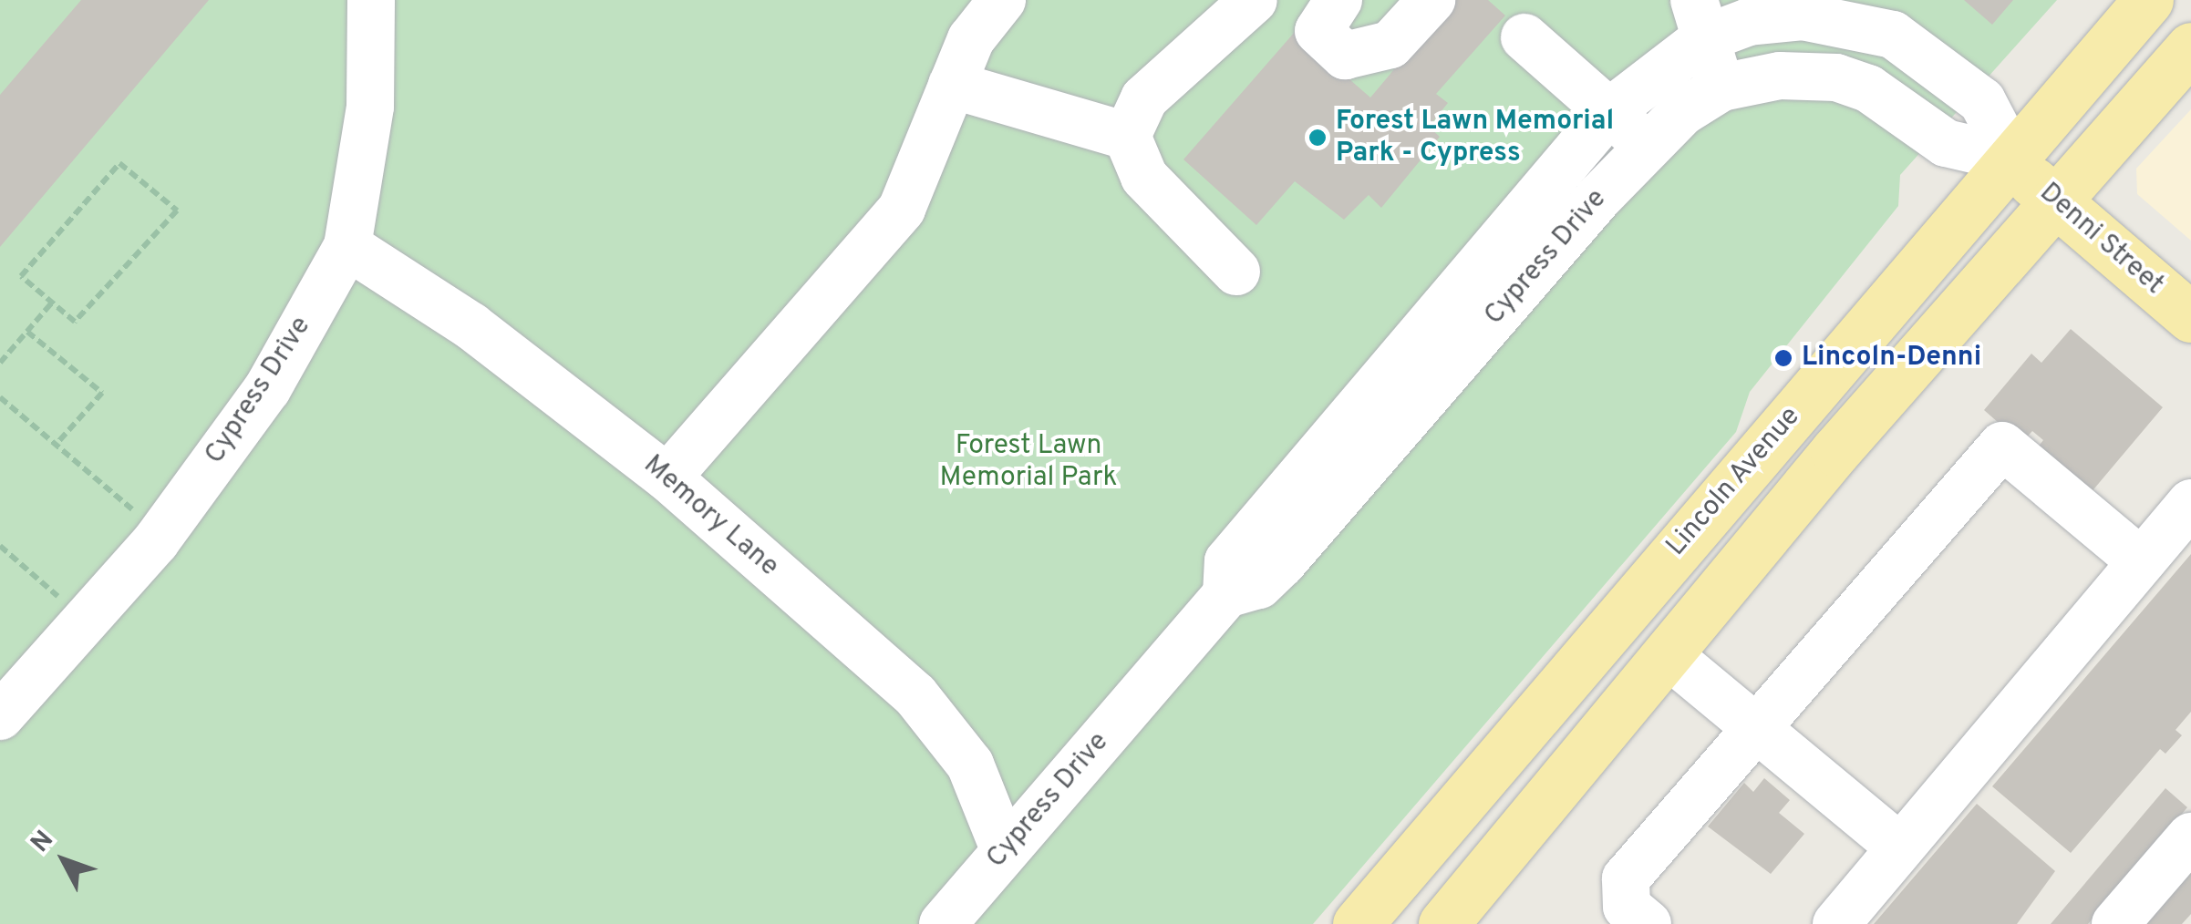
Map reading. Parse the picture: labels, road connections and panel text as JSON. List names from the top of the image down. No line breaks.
{"streets":{"main road":["Denni Street","Lincoln Avenue"],"street":["Cypress Drive","Memory Lane"]},"crossings":[["Denni Street","Cypress Drive"],["Denni Street","Lincoln Avenue"],["Cypress Drive","Lincoln Avenue"],["Cypress Drive","Memory Lane"]],"parks":["Forest Lawn Memorial Park"],"places":["Forest Lawn Memorial Park - Cypress","Lincoln-Denni"],"north":"top left"}
